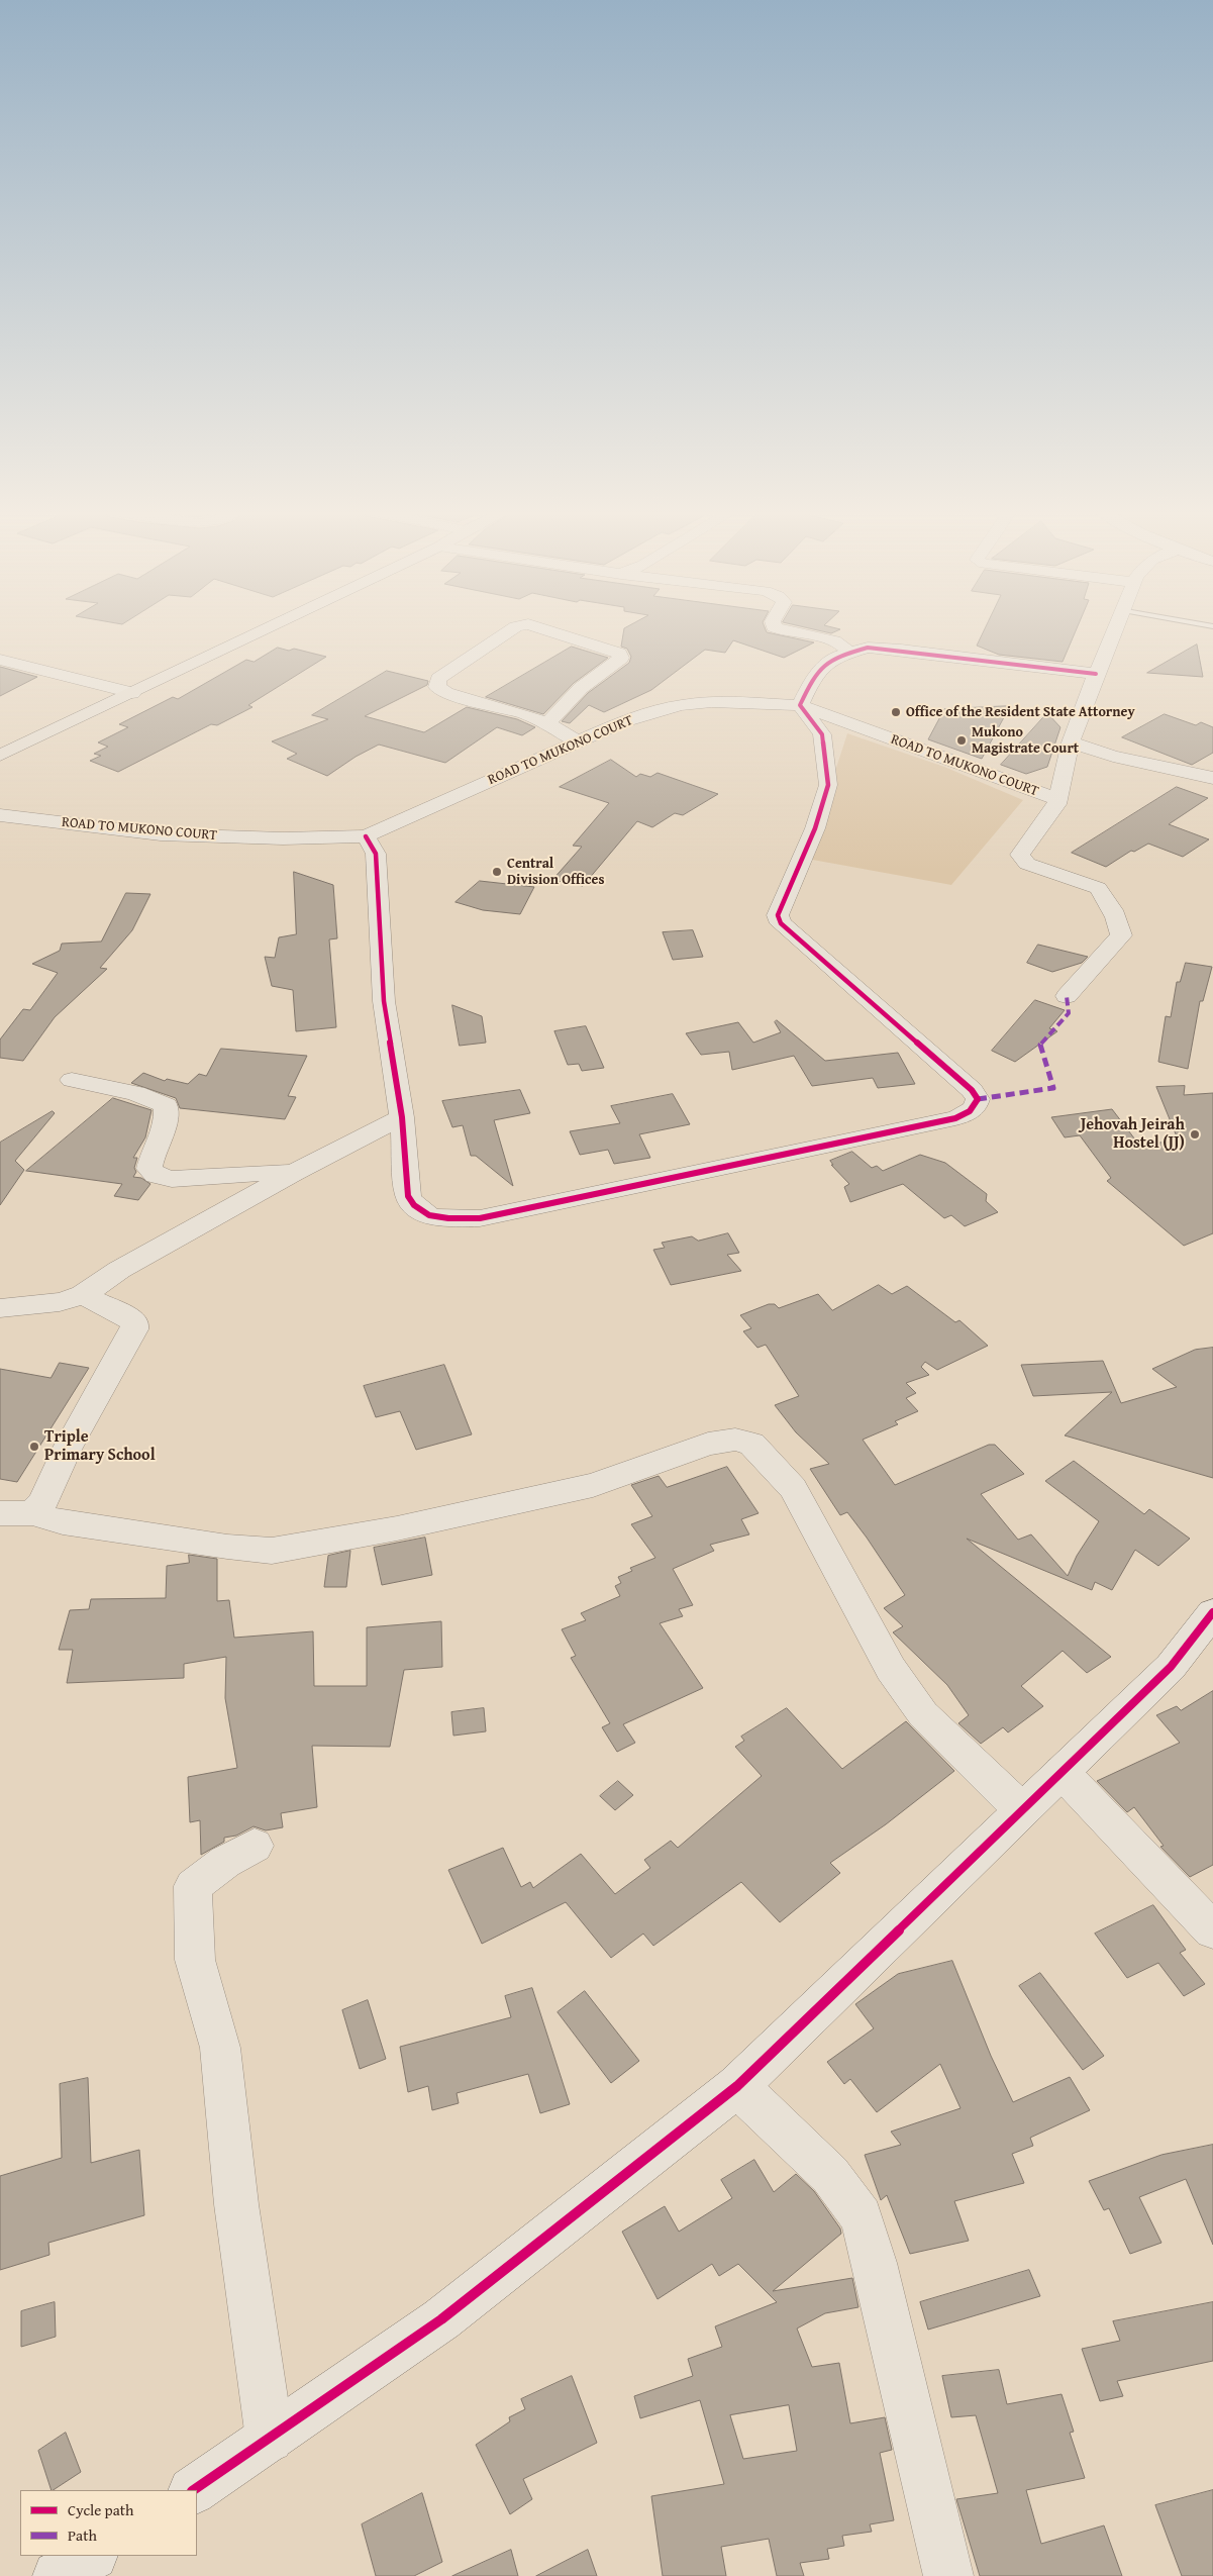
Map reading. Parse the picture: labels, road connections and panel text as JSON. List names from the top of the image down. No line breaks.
{"streets":{"street":["ROAD TO MUKONO COURT"]},"places":["Office of the Resident State Attorney","Mukono Magistrate Court","Central Division Offices","Jehovah Jeirah Hostel (JJ)","Triple Primary School"],"legend":["Cycle path","Path"]}
